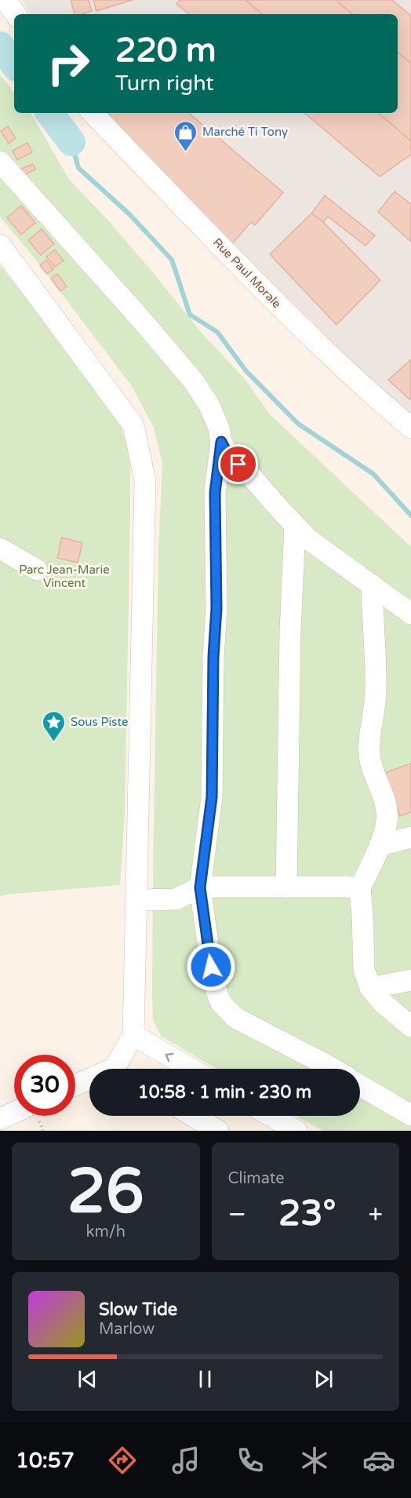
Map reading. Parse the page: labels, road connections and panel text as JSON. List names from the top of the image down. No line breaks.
{"streets":{"street":["Rue Paul Morale"]},"parks":["Parc Jean-Marie Vincent"],"places":{"shop":["Marché Ti Tony"],"place":["Sous Piste"]},"page":{"turn":["220 m","Turn right"],"limit":"30","trip":"10:58 · 1 min · 230 m","tile":[["26","km/h"],"Climate"],"heat":["−","23°","+"],"song":["Slow Tide","Marlow"],"tabs":"10:57"}}
